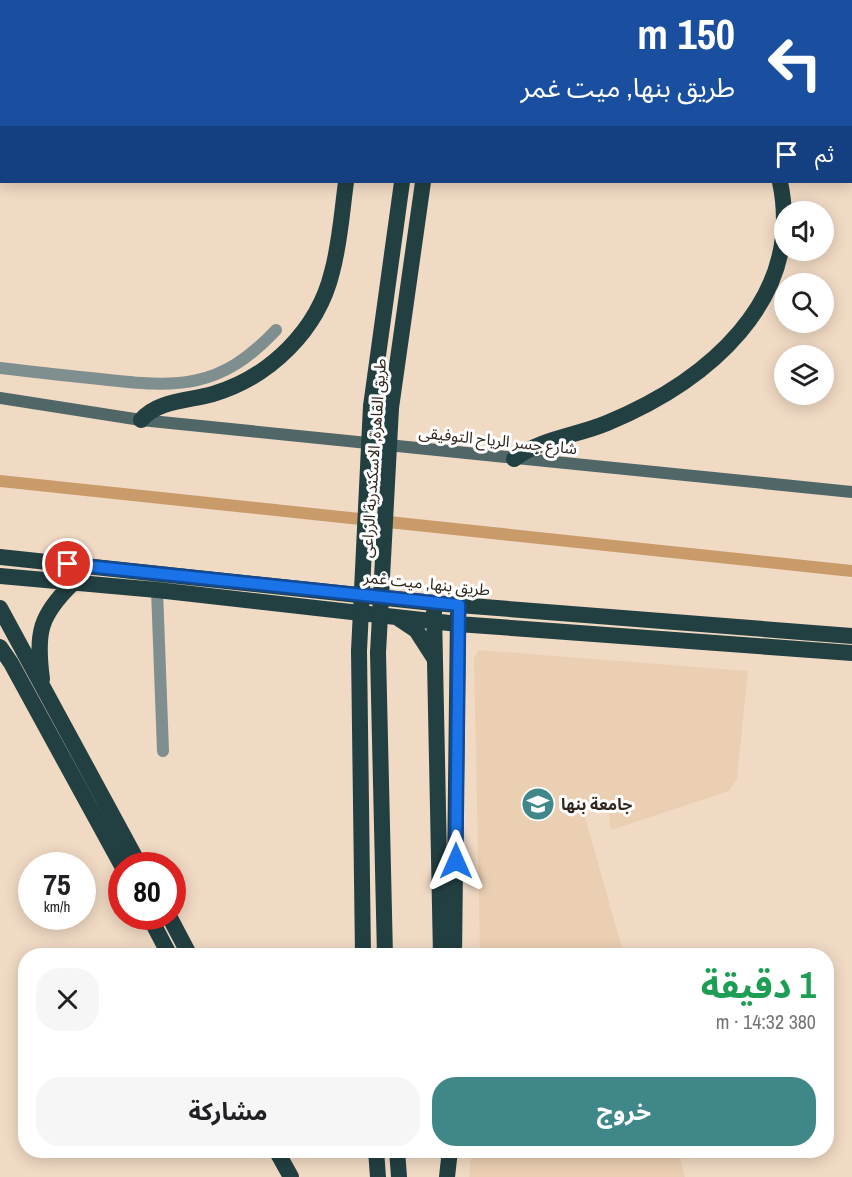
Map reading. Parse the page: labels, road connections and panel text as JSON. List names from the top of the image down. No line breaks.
{"streets":{"highway":["طريق القاهرة, الاسكندرية الزراعى","طريق بنها, ميت غمر"],"main road":["شارع جسر الرياح التوفيقى"]},"places":{"school or university":["جامعة بنها"]},"page":{"turn":["150 m","طريق بنها, ميت غمر"],"then":"ثم","speed":"75 km/h","limit":"80","heading":["1 دقيقة","380 m · 14:32"],"buttons":["خروج","مشاركة"]}}
